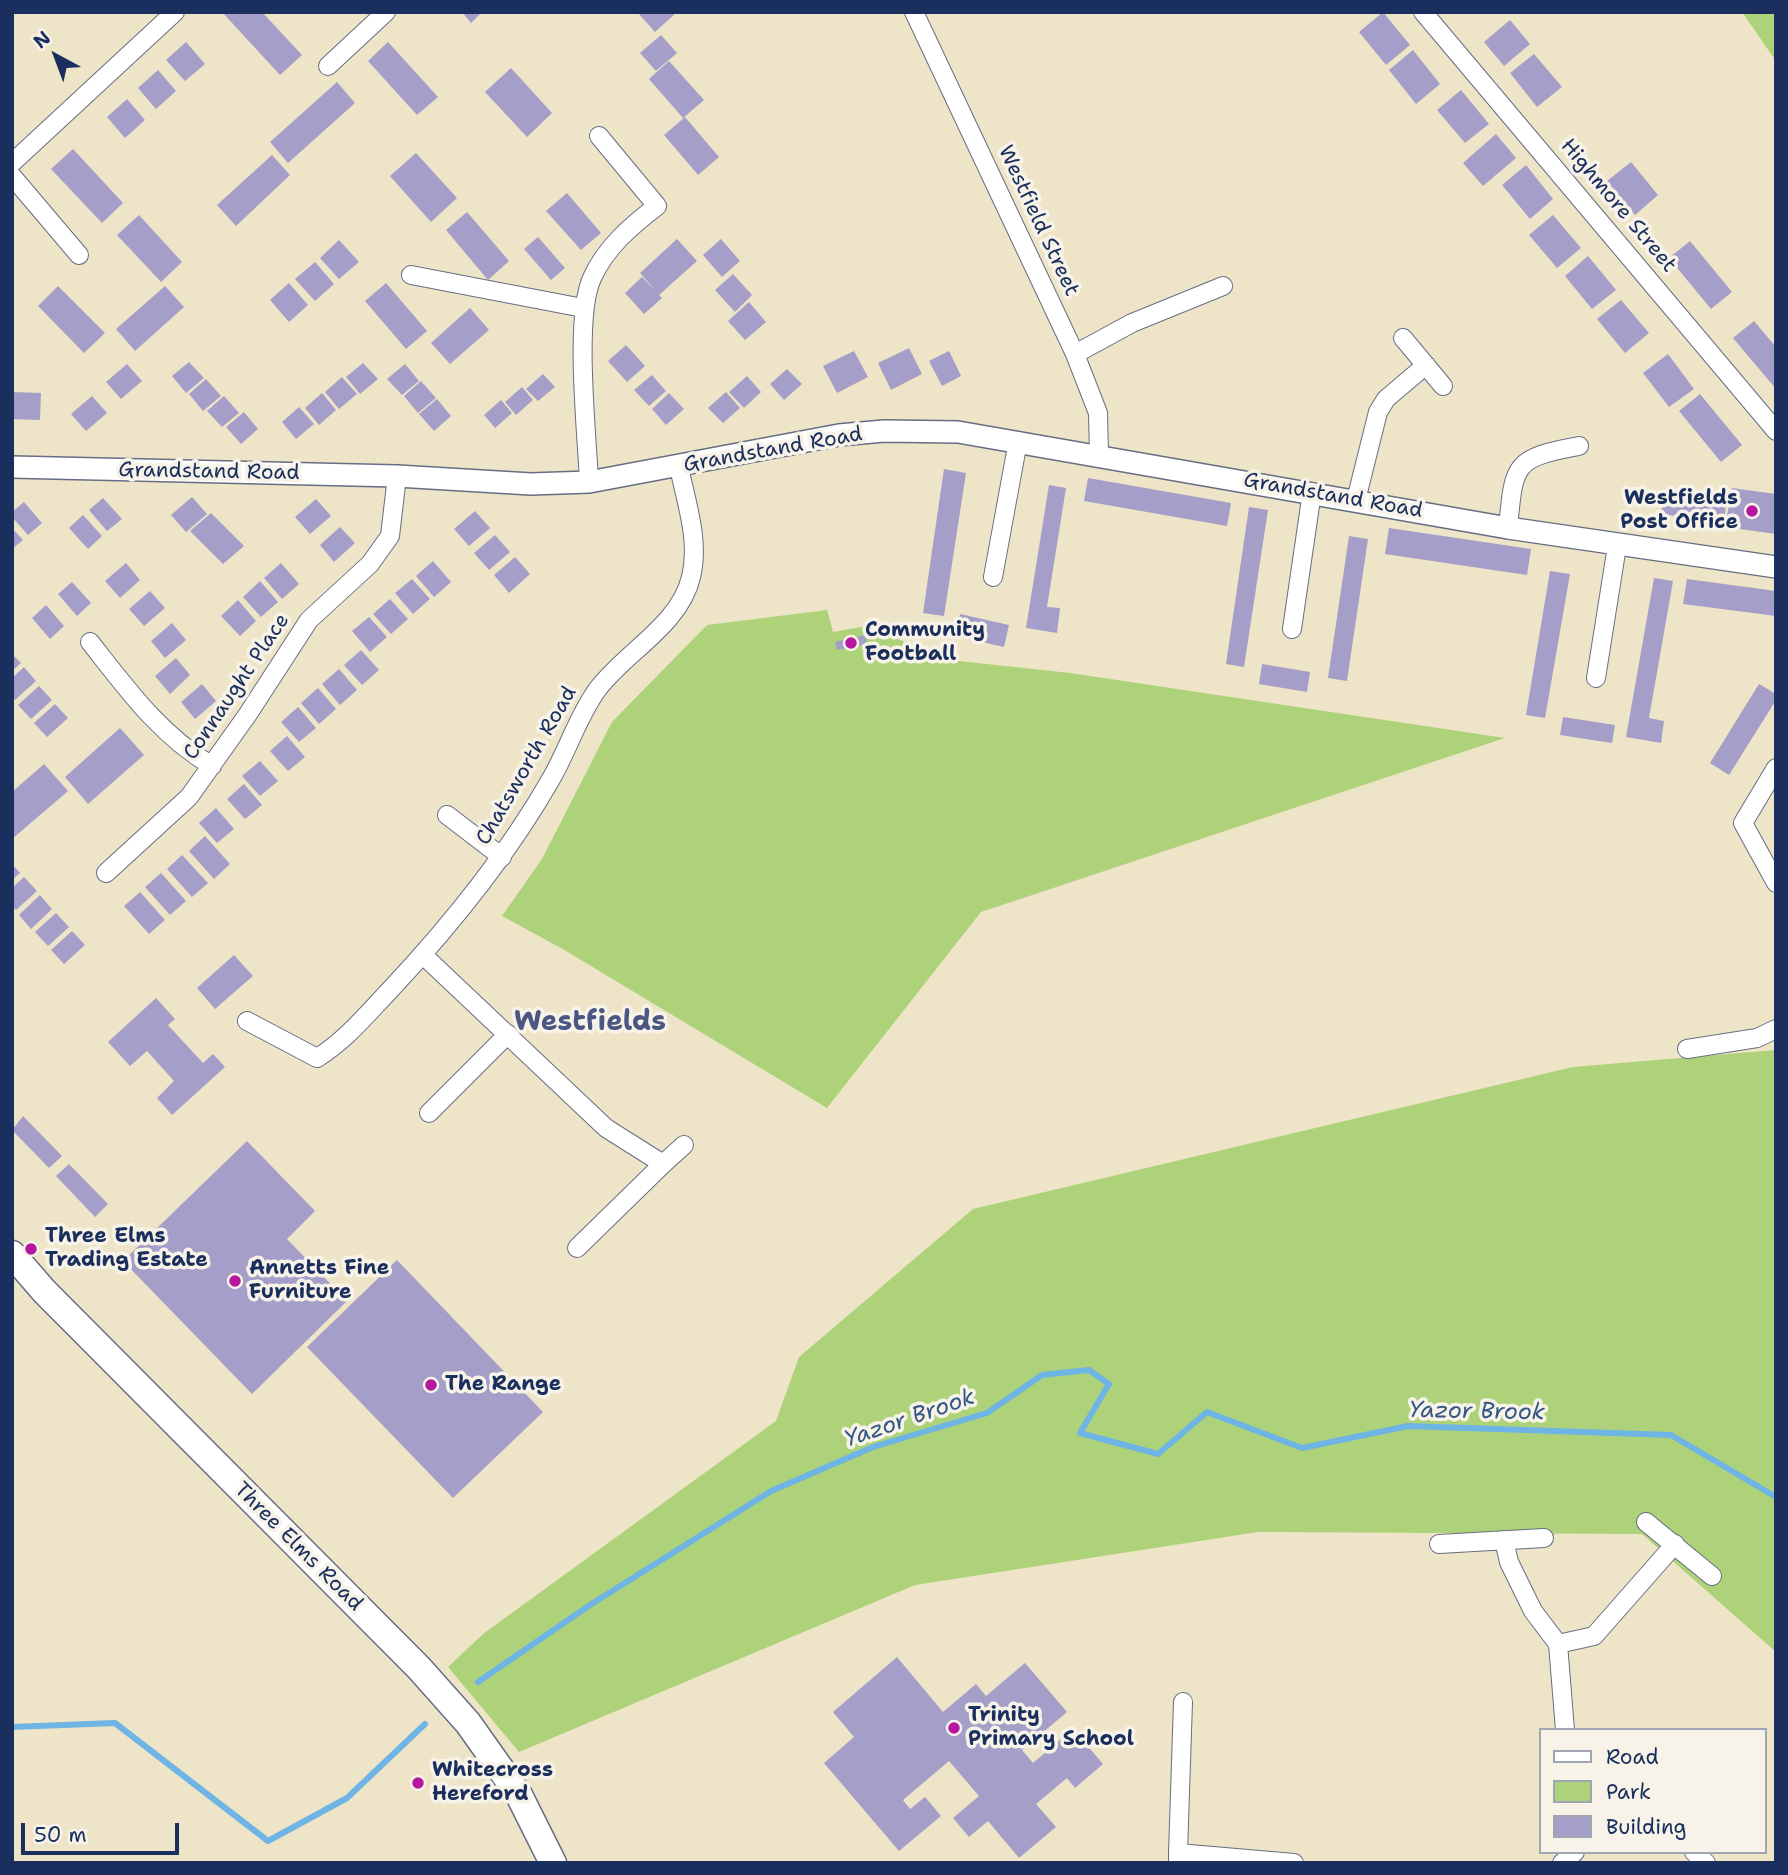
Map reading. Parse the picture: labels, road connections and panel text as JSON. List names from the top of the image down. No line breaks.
{"streets":{"main road":["Three Elms Road"],"street":["Highmore Street","Westfield Street","Grandstand Road","Connaught Place","Chatsworth Road"]},"crossings":[["Westfield Street","Grandstand Road"],["Grandstand Road","Connaught Place"],["Grandstand Road","Chatsworth Road"]],"districts":["Westfields"],"water":["Yazor Brook"],"places":["Westfields Post Office","Community Football","Three Elms Trading Estate","Annetts Fine Furniture","The Range","Trinity Primary School","Whitecross Hereford"],"legend":["Road","Park","Building"],"scale_bar":"50 m","north":"top left"}
